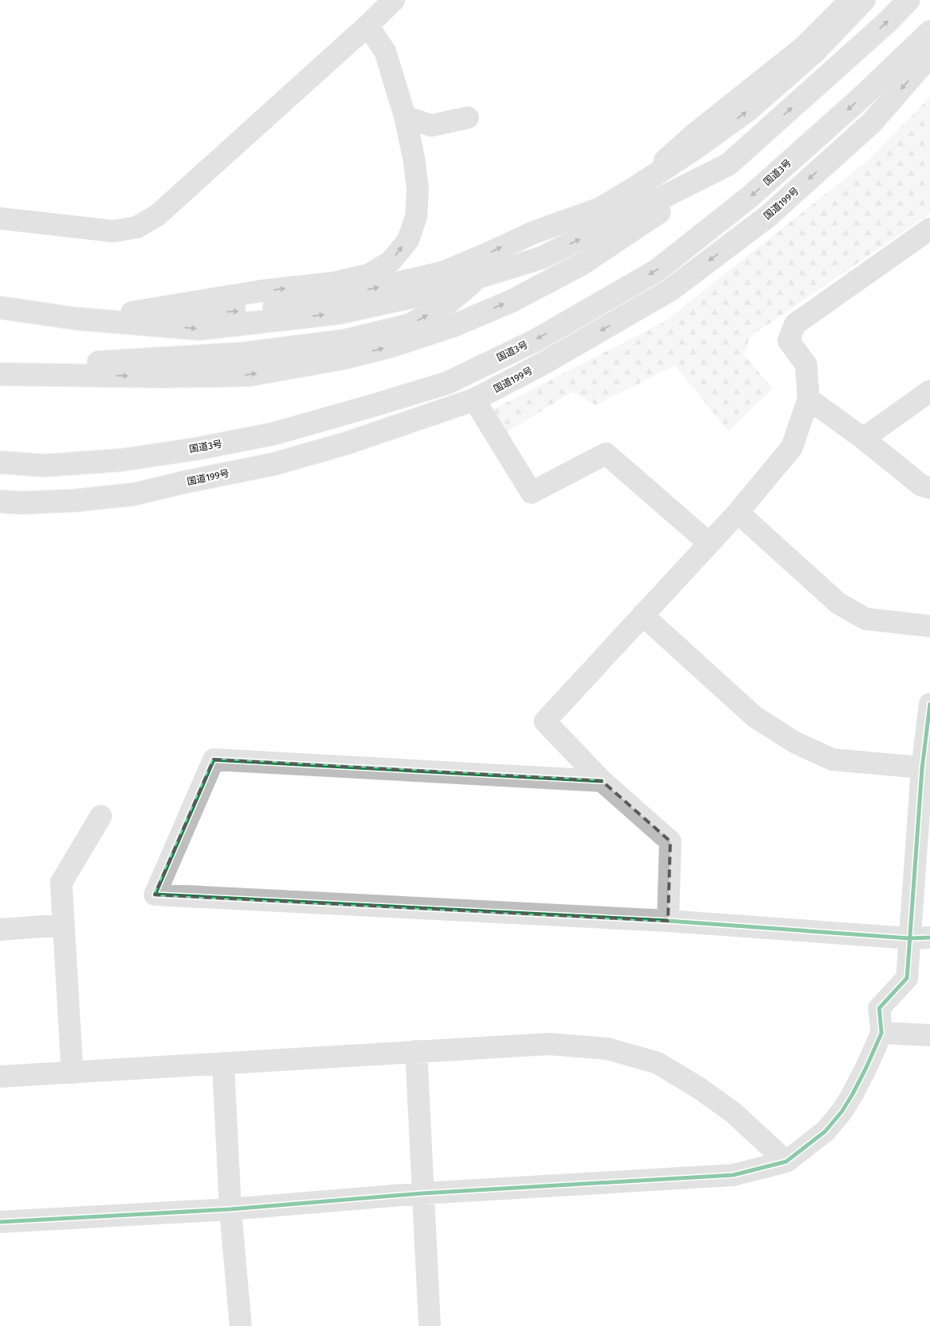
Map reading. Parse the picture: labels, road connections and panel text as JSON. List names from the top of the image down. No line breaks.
{"streets":{"main road":["国道3号","国道199号"]}}
